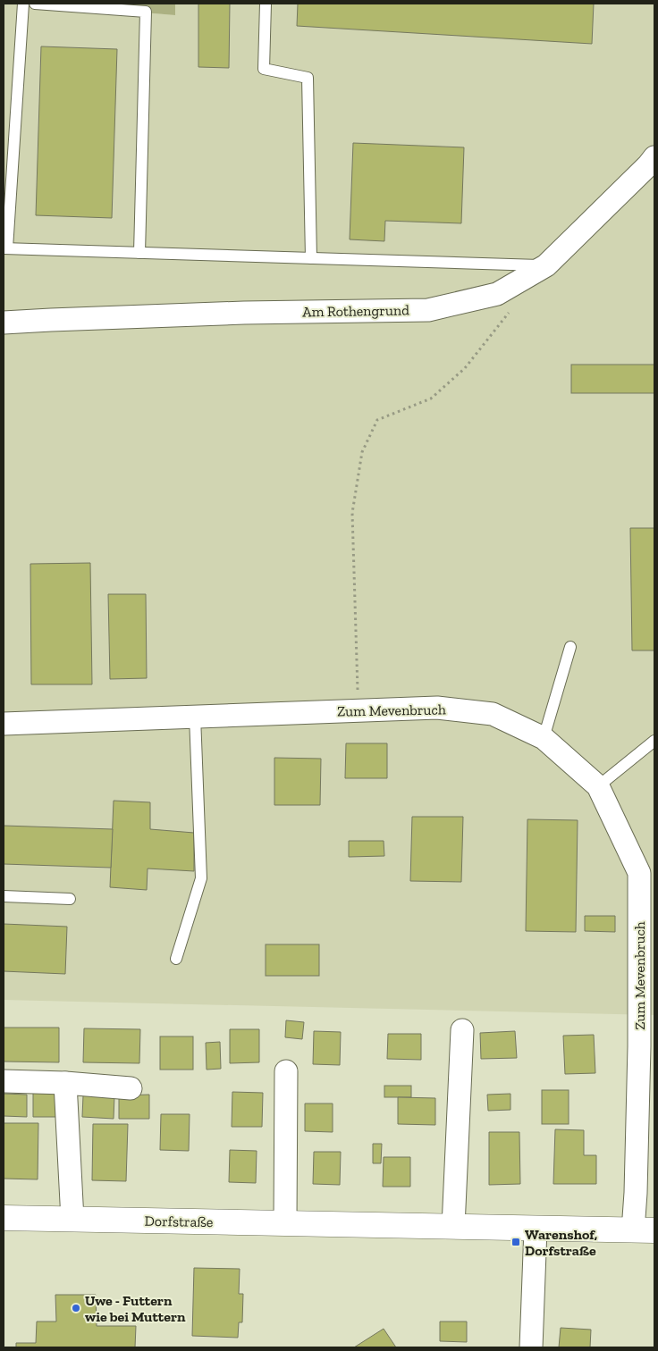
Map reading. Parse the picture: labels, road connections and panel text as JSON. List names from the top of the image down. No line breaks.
{"streets":{"street":["Am Rothengrund","Zum Mevenbruch","Dorfstraße"]},"crossings":[["Zum Mevenbruch","Dorfstraße"]],"places":{"transit":["Warenshof, Dorfstraße"],"other":["Uwe - Futtern wie bei Muttern"]}}
